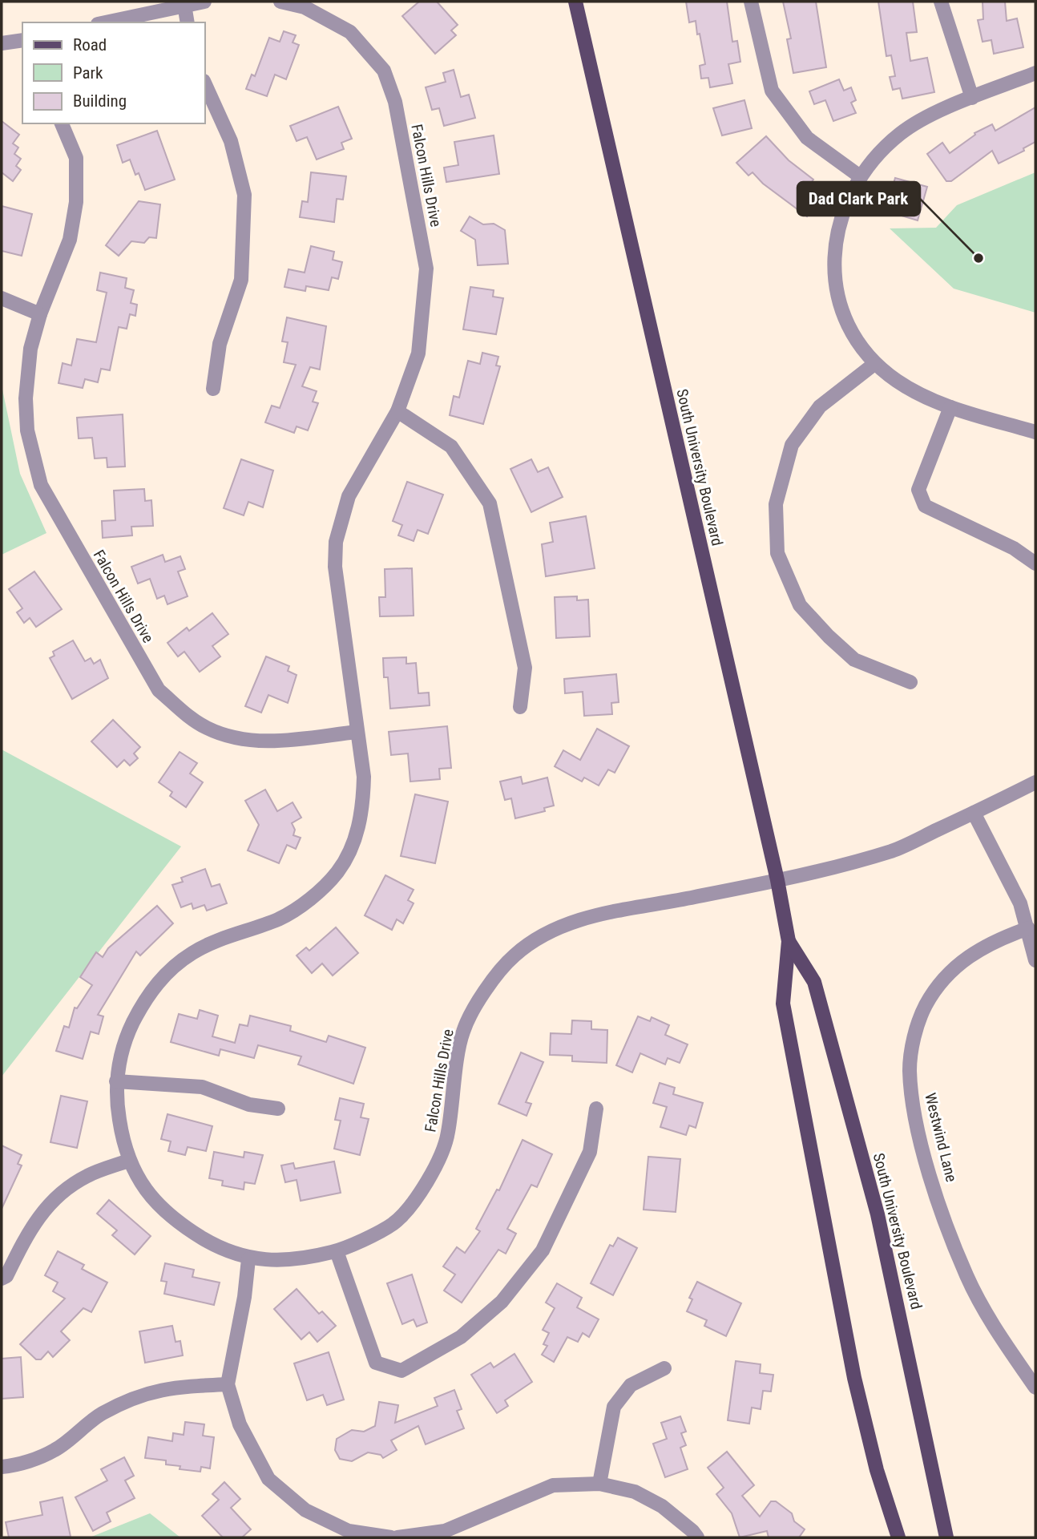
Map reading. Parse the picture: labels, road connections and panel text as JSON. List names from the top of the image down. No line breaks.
{"streets":{"main road":["South University Boulevard"],"street":["Falcon Hills Drive","Westwind Lane"]},"crossings":[["Falcon Hills Drive","South University Boulevard"]],"places":["Dad Clark Park"],"legend":["Road","Park","Building"]}
